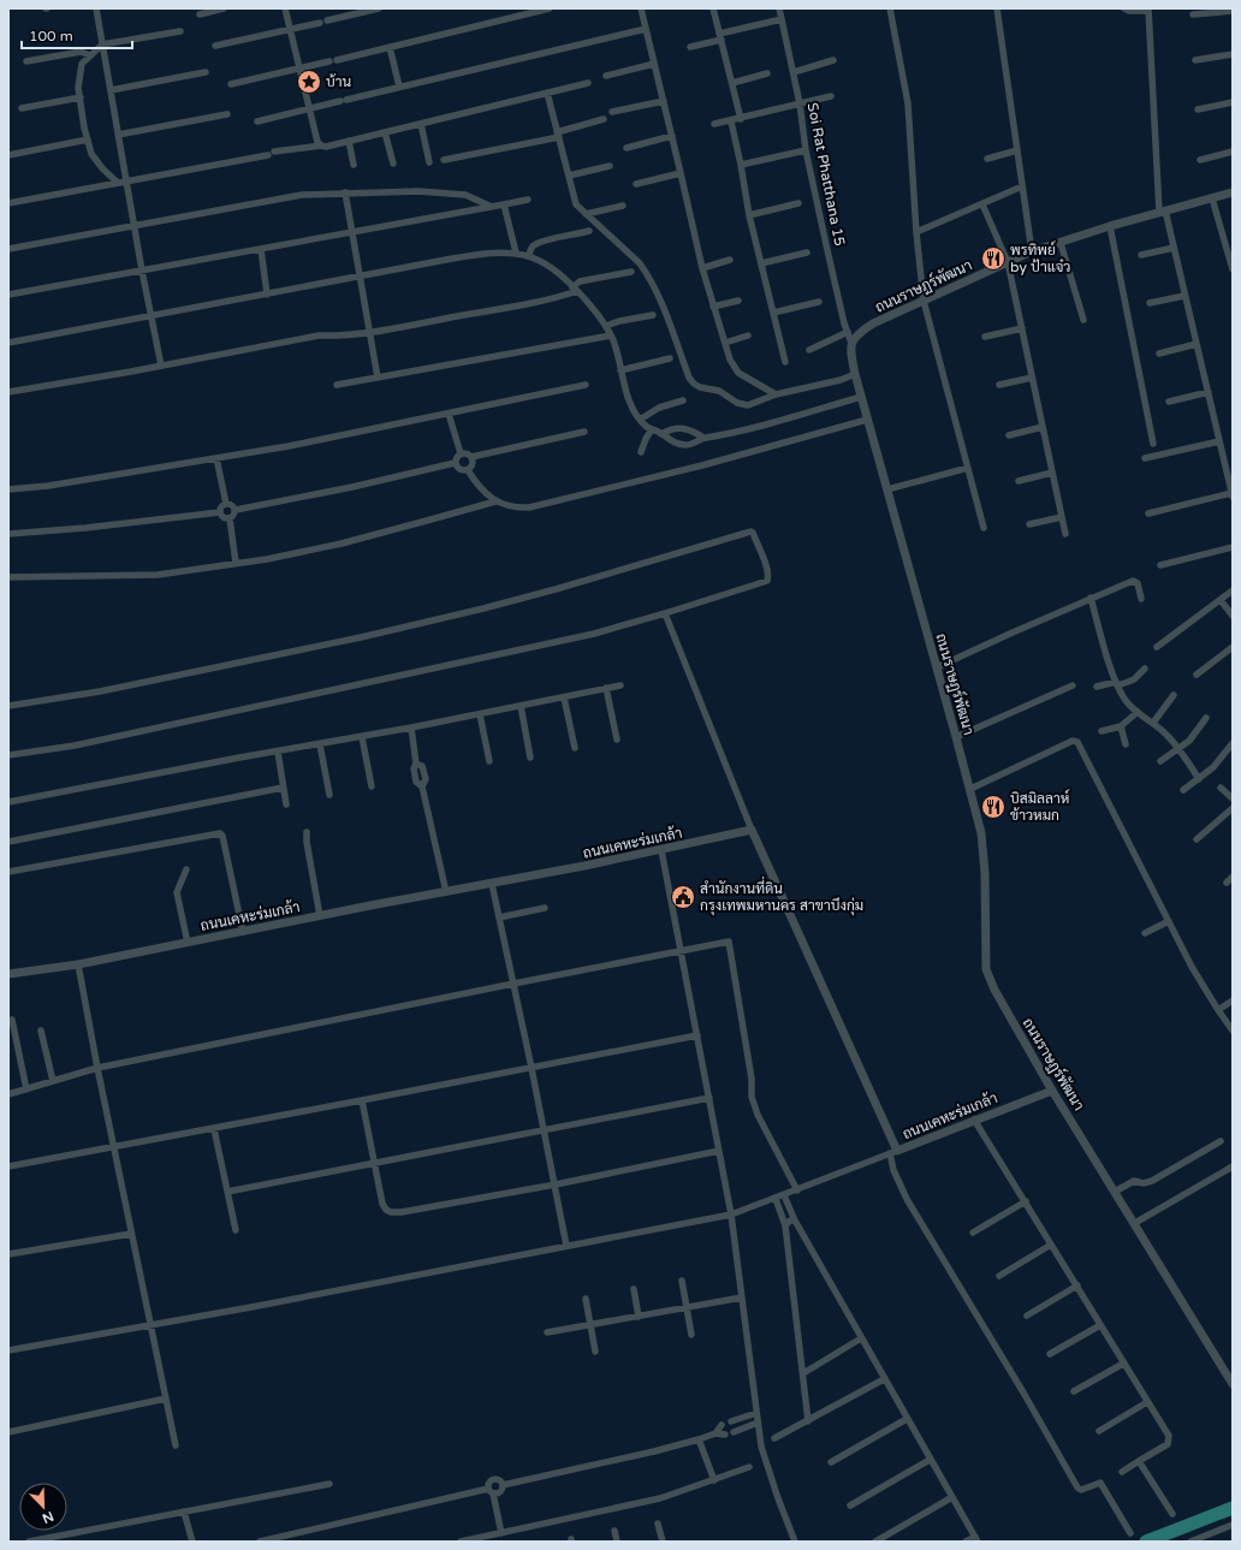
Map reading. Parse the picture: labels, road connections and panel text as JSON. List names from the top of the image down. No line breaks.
{"streets":{"street":["Soi Rat Phatthana 15","ถนนราษฏร์พัฒนา","ถนนเคหะร่มเกล้า"]},"crossings":[["Soi Rat Phatthana 15","ถนนราษฏร์พัฒนา"],["ถนนราษฏร์พัฒนา","ถนนเคหะร่มเกล้า"]],"places":{"place":["บ้าน"],"restaurant":["พรทิพย์ by ป้าแจ๋ว","บิสมิลลาห์ ข้าวหมก"],"public building":["สำนักงานที่ดิน กรุงเทพมหานคร สาขาบึงกุ่ม"]},"scale_bar":"100 m","north":"bottom right"}
